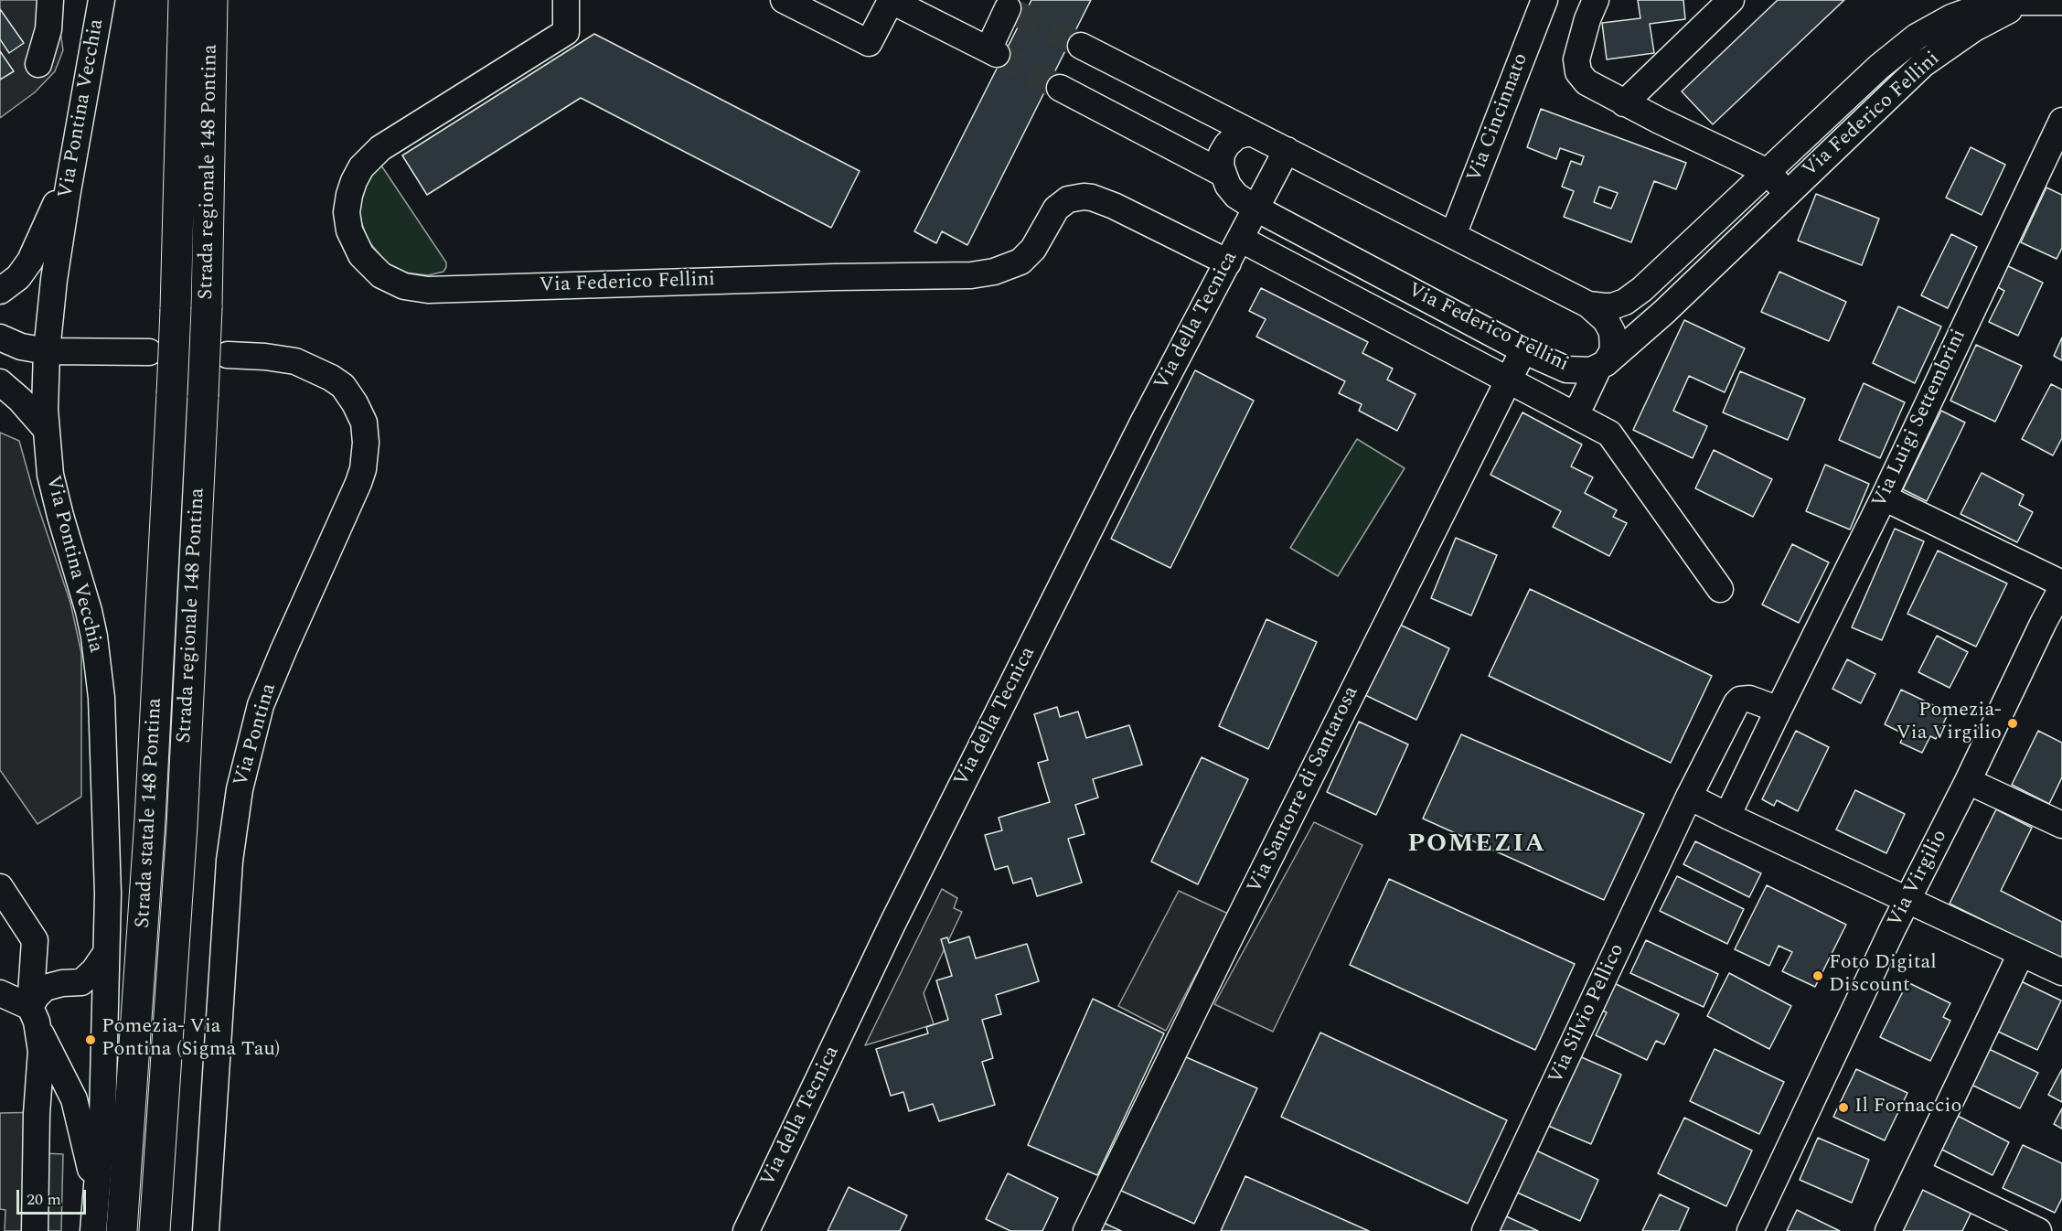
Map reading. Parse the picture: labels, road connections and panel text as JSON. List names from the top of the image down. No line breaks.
{"streets":{"highway":["Strada regionale 148 Pontina","Strada statale 148 Pontina"],"street":["Via Pontina Vecchia","Via Federico Fellini","Via Cincinnato","Via della Tecnica","Via Luigi Settembrini","Via Pontina","Via Santorre di Santarosa","Via Virgilio","Via Silvio Pellico"]},"crossings":[["Via Federico Fellini","Via Cincinnato"],["Via Federico Fellini","Via della Tecnica"],["Via Federico Fellini","Via Santorre di Santarosa"],["Strada regionale 148 Pontina","Strada statale 148 Pontina"],["Via Luigi Settembrini","Via Silvio Pellico"]],"districts":["POMEZIA"],"places":["Pomezia- Via Virgilio","Foto Digital Discount","Pomezia- Via Pontina (Sigma Tau)","Il Fornaccio"],"scale_bar":"20 m"}
